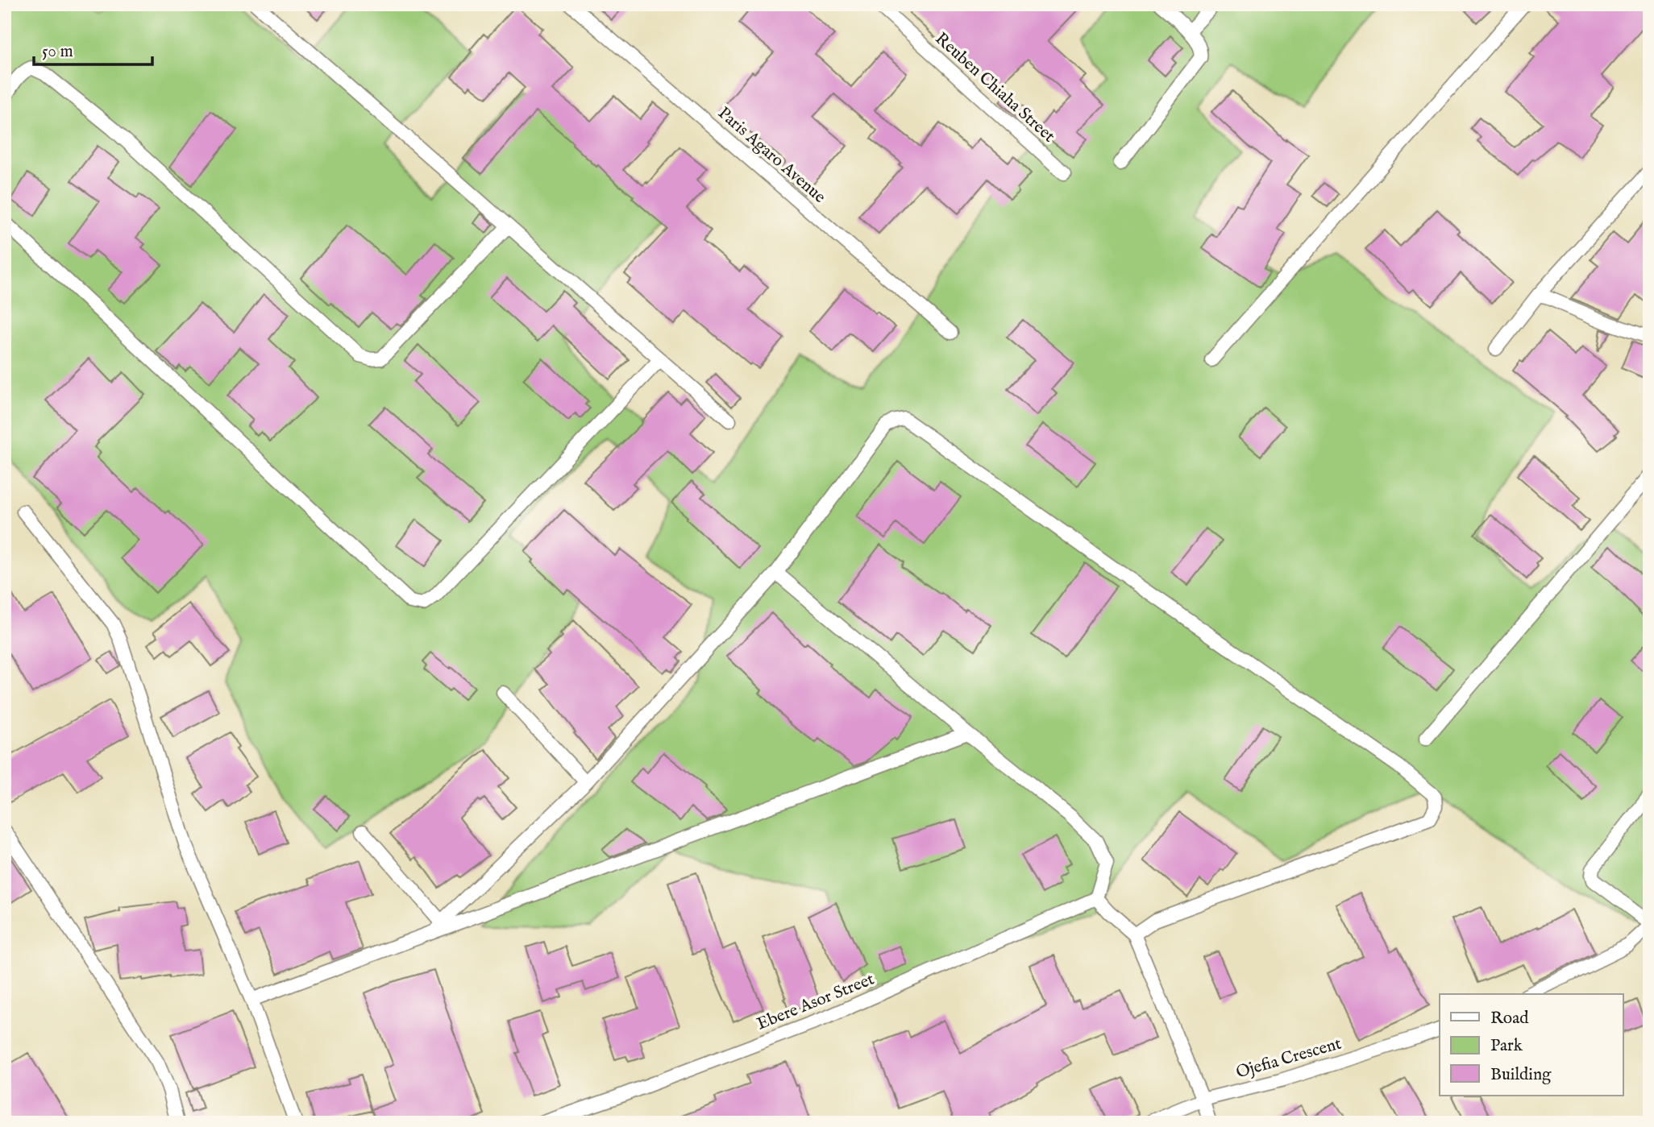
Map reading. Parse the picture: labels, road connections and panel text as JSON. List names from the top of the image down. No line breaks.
{"streets":{"street":["Reuben Chiaha Street","Paris Agaro Avenue","Ebere Asor Street","Ojefia Crescent"]},"legend":["Road","Park","Building"],"scale_bar":"50 m"}
